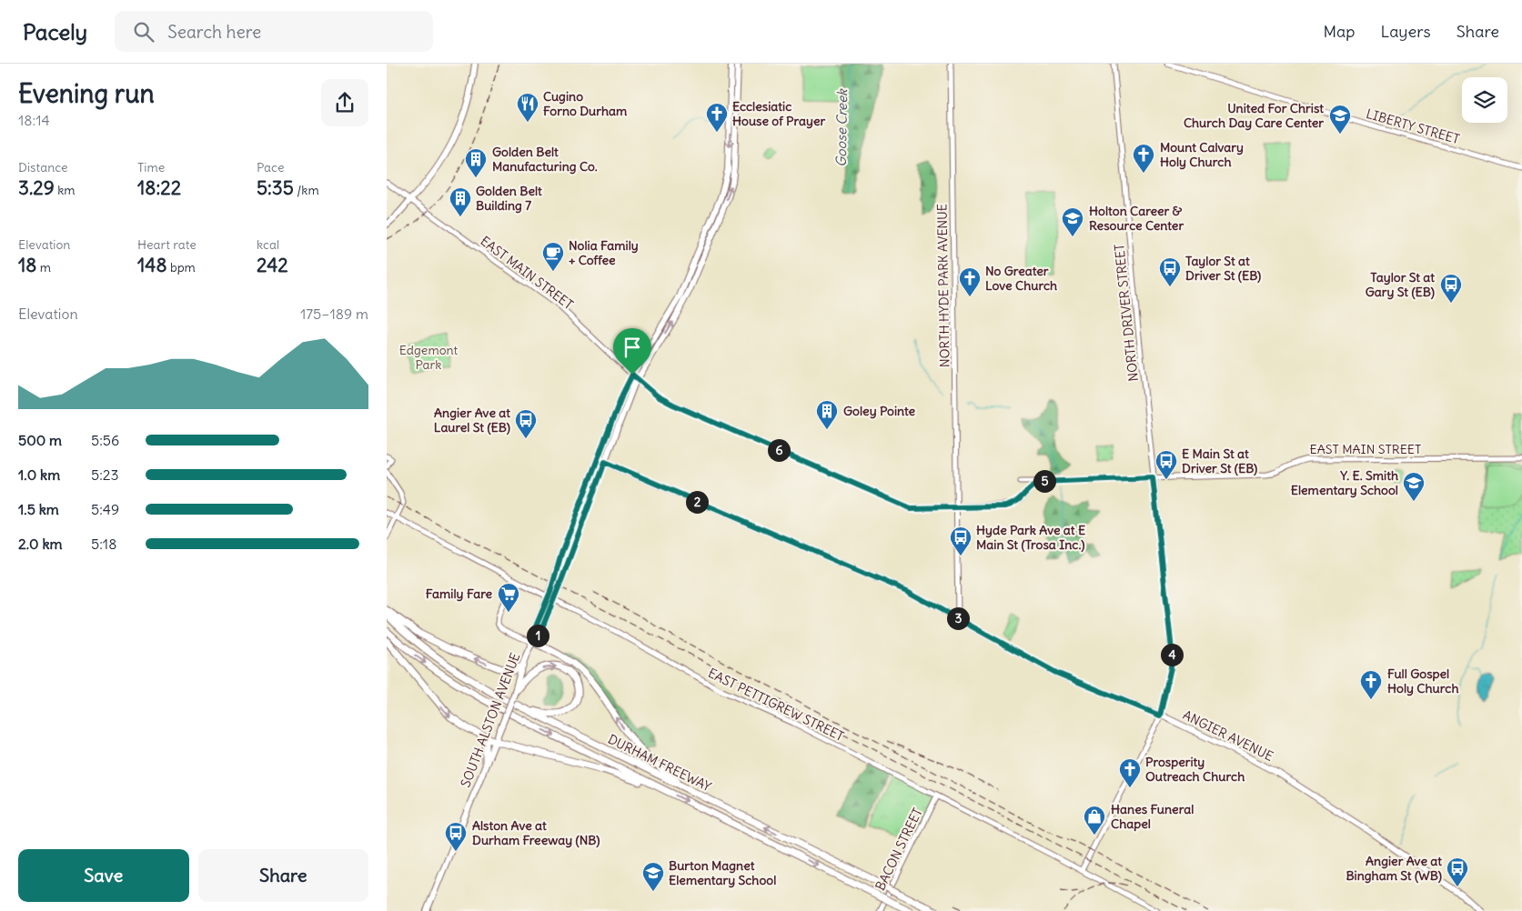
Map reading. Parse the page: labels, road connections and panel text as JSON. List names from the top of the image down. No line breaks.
{"streets":{"highway":["DURHAM FREEWAY"],"main road":["SOUTH ALSTON AVENUE","ANGIER AVENUE"],"street":["LIBERTY STREET","EAST MAIN STREET","NORTH HYDE PARK AVENUE","NORTH DRIVER STREET","EAST PETTIGREW STREET","BACON STREET"]},"crossings":[["EAST MAIN STREET","NORTH HYDE PARK AVENUE"],["EAST MAIN STREET","NORTH DRIVER STREET"],["EAST MAIN STREET","SOUTH ALSTON AVENUE"],["NORTH HYDE PARK AVENUE","ANGIER AVENUE"],["NORTH DRIVER STREET","EAST PETTIGREW STREET"],["NORTH DRIVER STREET","ANGIER AVENUE"],["EAST PETTIGREW STREET","BACON STREET"],["SOUTH ALSTON AVENUE","ANGIER AVENUE"]],"water":["Goose Creek"],"parks":["Edgemont Park"],"places":{"restaurant":["Cugino Forno Durham"],"church":["Ecclesiatic House of Prayer","Mount Calvary Holy Church","No Greater Love Church","Full Gospel Holy Church","Prosperity Outreach Church"],"school or university":["United For Christ Church Day Care Center","Holton Career & Resource Center","Y. E. Smith Elementary School","Burton Magnet Elementary School"],"building":["Golden Belt Manufacturing Co.","Golden Belt Building 7","Goley Pointe"],"cafe":["Nolia Family + Coffee"],"bus stop":["Taylor St at Driver St (EB)","Taylor St at Gary St (EB)","Angier Ave at Laurel St (EB)","E Main St at Driver St (EB)","Hyde Park Ave at E Main St (Trosa Inc.)","Alston Ave at Durham Freeway (NB)","Angier Ave at Bingham St (WB)"],"supermarket":["Family Fare"],"shop":["Hanes Funeral Chapel"]},"page":{"header":"Pacely","search":"Search here","nav":["Map","Layers","Share"],"heading":["Evening run","18:14"],"stats":[["Distance","3.29 km"],["Time","18:22"],["Pace","5:35 /km"],["Elevation","18 m"],["Heart rate","148 bpm"],["kcal","242"]],"chart":["Elevation","175–189 m"],"list":[{"name":"500 m","note":"5:56"},{"name":"1.0 km","note":"5:23"},{"name":"1.5 km","note":"5:49"},{"name":"2.0 km","note":"5:18"}],"pins":["6","5","2","3","1","4"],"buttons":["Save","Share"]}}
